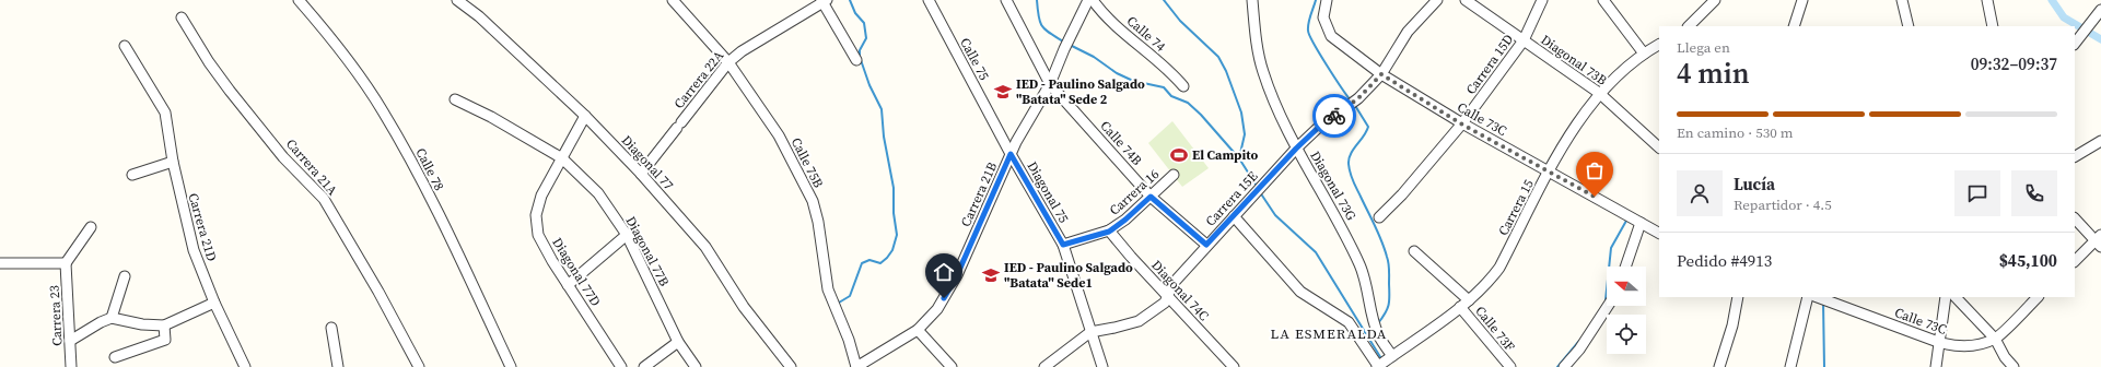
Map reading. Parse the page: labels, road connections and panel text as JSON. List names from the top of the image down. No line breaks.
{"streets":{"street":["Calle 74","Calle 75","Diagonal 73B","Carrera 15D","Carrera 22A","Calle 73C","Calle 74B","Diagonal 77","Calle 75B","Carrera 21A","Calle 78","Diagonal 73G","Diagonal 75","Carrera 16","Carrera 21B","Carrera 15E","Carrera 15","Carrera 21D","Diagonal 77B","Diagonal 77D","Diagonal 74C","Carrera 23","Calle 73F"]},"crossings":[["Calle 75","Diagonal 75"],["Calle 75","Carrera 21B"],["Diagonal 73B","Carrera 15D"],["Diagonal 73B","Carrera 15"],["Carrera 15D","Calle 73C"],["Carrera 22A","Diagonal 77"],["Carrera 22A","Calle 75B"],["Calle 73C","Carrera 15E"],["Calle 73C","Carrera 15"],["Calle 74B","Carrera 16"],["Calle 74B","Carrera 21B"],["Calle 74B","Carrera 15E"],["Diagonal 77","Diagonal 77D"],["Calle 75B","Carrera 21B"],["Diagonal 73G","Carrera 15E"],["Diagonal 73G","Carrera 15"],["Diagonal 75","Carrera 16"],["Diagonal 75","Carrera 21B"],["Diagonal 75","Carrera 15E"],["Carrera 16","Diagonal 74C"],["Carrera 15E","Diagonal 74C"],["Carrera 15","Calle 73F"],["Diagonal 77B","Diagonal 77D"]],"districts":["LA ESMERALDA"],"places":{"school or university":["IED - Paulino Salgado \"Batata\" Sede 2","IED - Paulino Salgado \"Batata'' Sede1"],"sports":["El Campito"]},"north":"left","page":{"heading":["4 min","Llega en","09:32–09:37"],"panel":["Lucía","Repartidor · 4.5","Pedido #4913","$45,100"],"bar":"En camino · 530 m"}}
